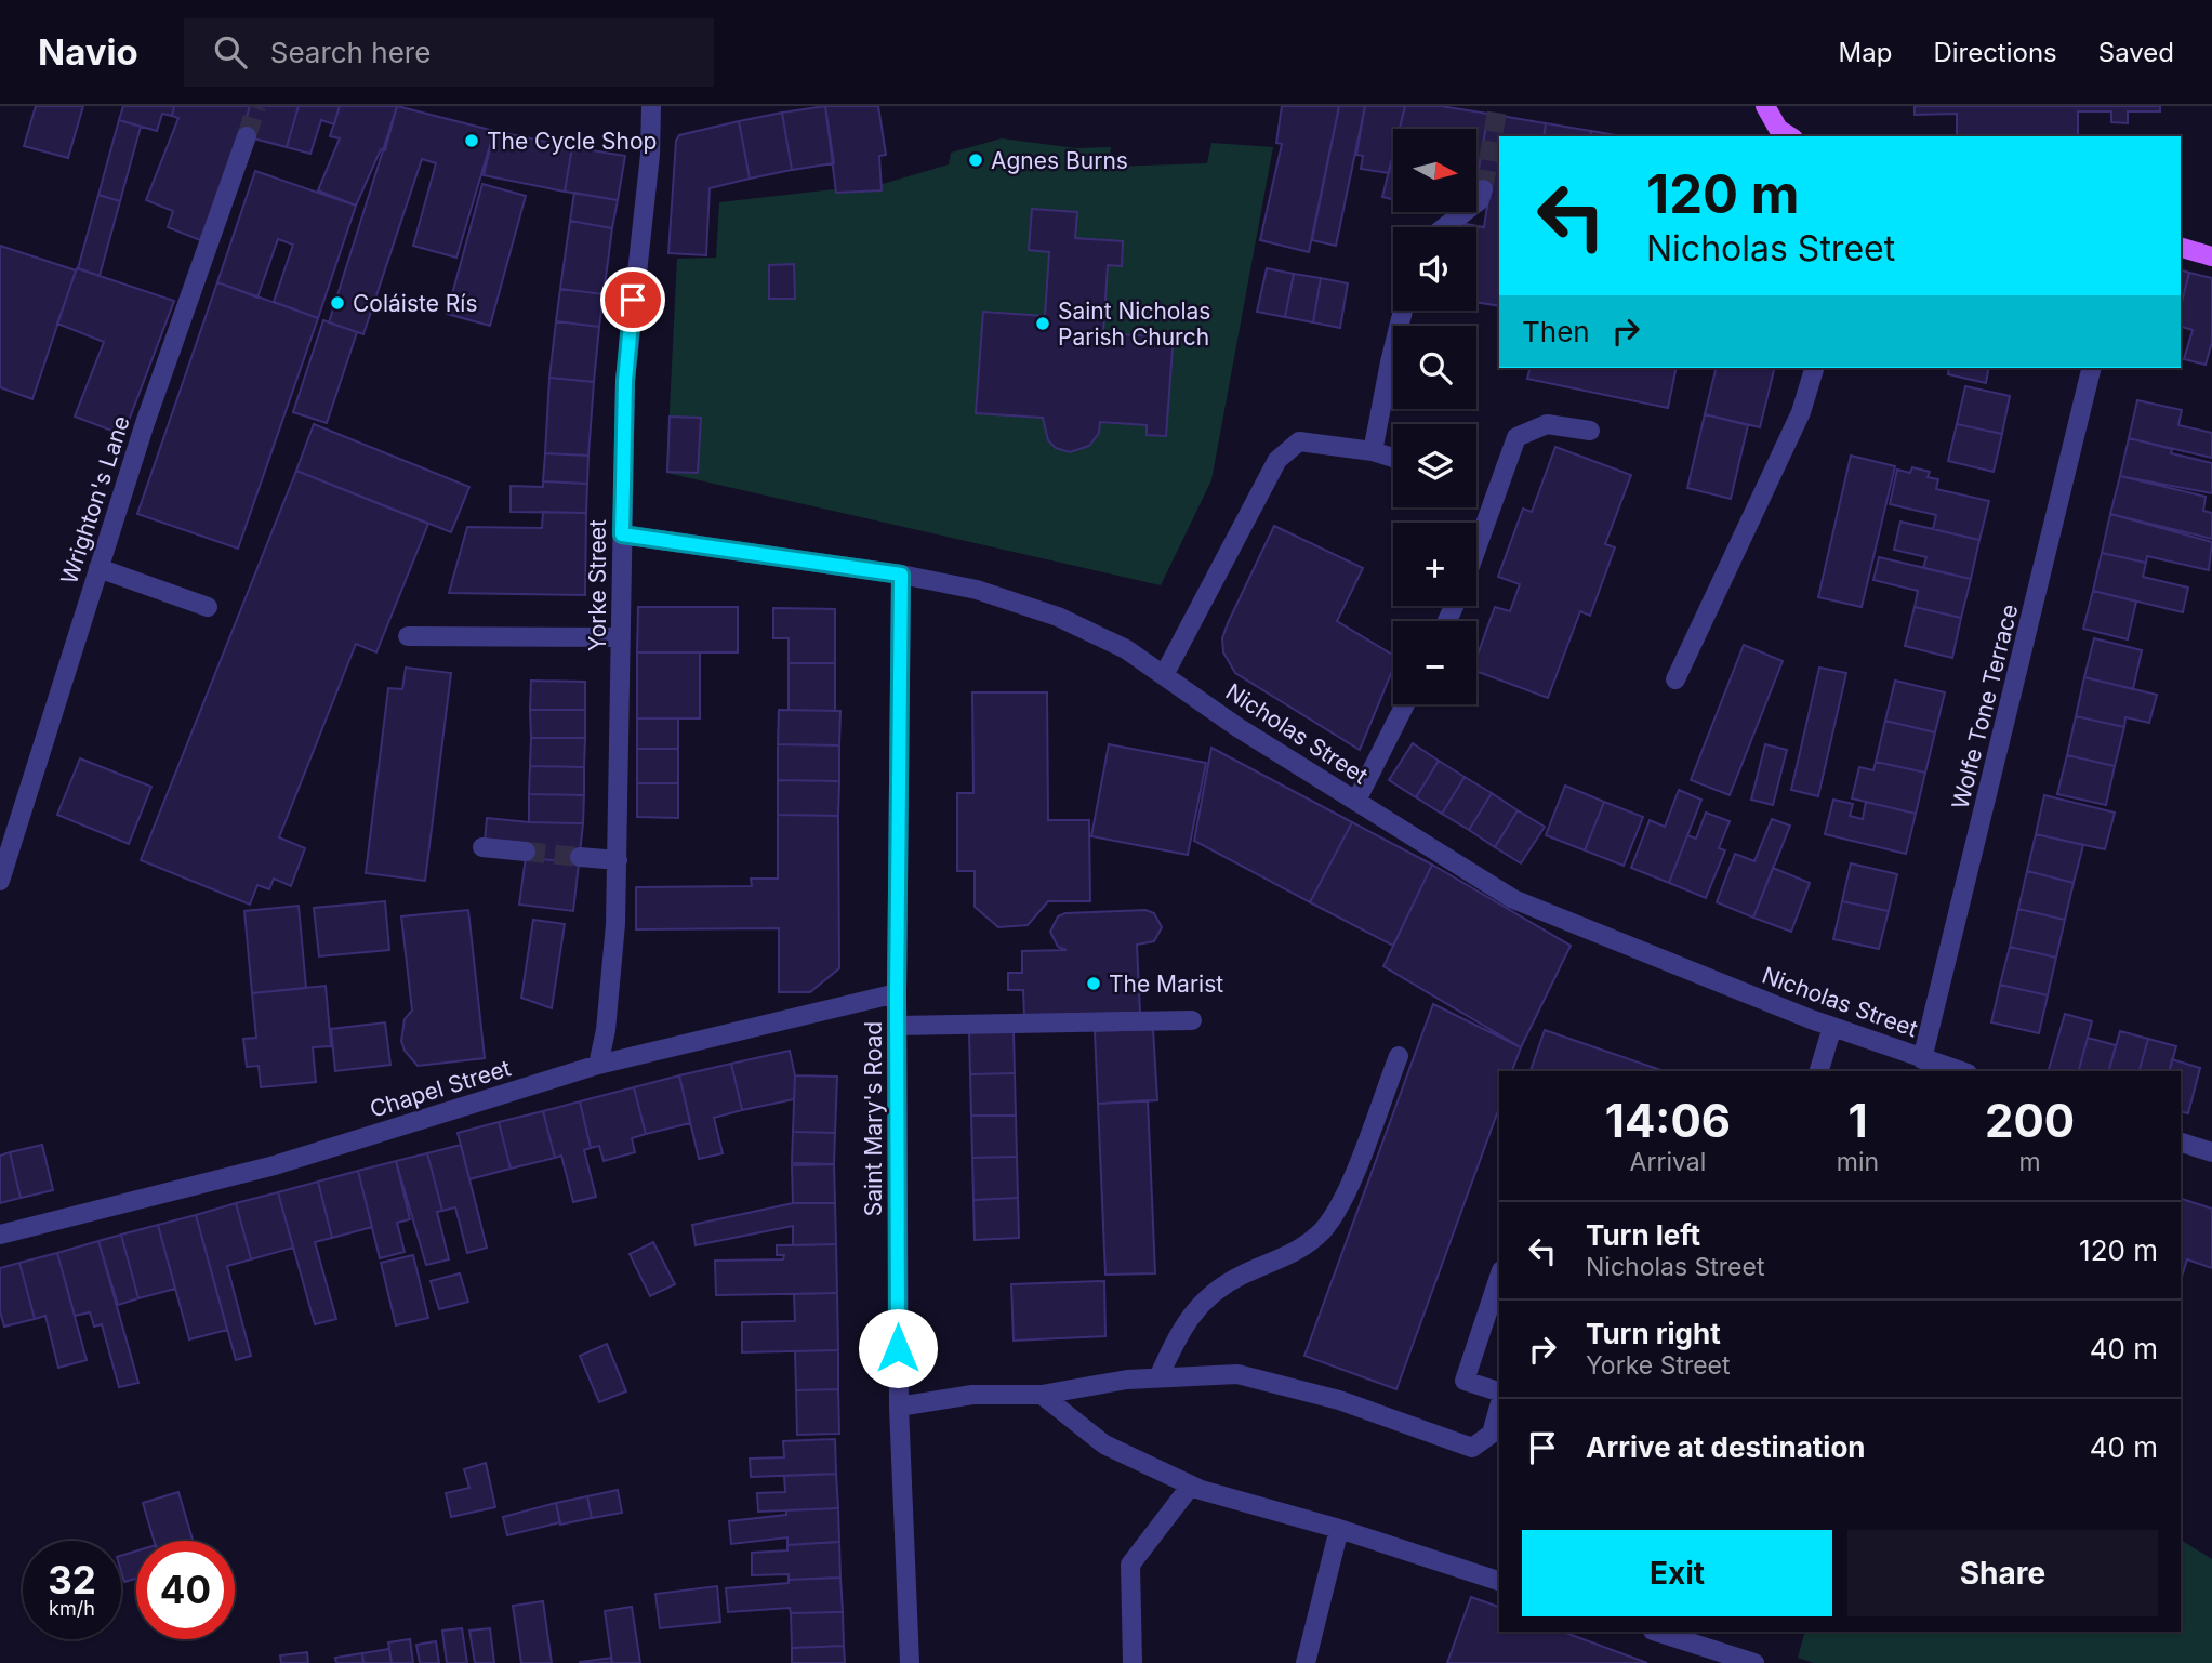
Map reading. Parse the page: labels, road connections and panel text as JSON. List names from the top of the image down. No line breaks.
{"streets":{"street":["Wrighton's Lane","Yorke Street","Wolfe Tone Terrace","Nicholas Street","Chapel Street","Saint Mary's Road"]},"crossings":[["Yorke Street","Nicholas Street"],["Yorke Street","Chapel Street"],["Wolfe Tone Terrace","Nicholas Street"],["Nicholas Street","Saint Mary's Road"],["Chapel Street","Saint Mary's Road"]],"places":["The Cycle Shop","Agnes Burns","Coláiste Rís","Saint Nicholas Parish Church","The Marist"],"north":"right","page":{"header":"Navio","search":"Search here","nav":["Map","Directions","Saved"],"map_buttons":["+","−"],"turn":["120 m","Nicholas Street"],"then":"Then","eta":["14:06","Arrival","1","min","200","m"],"list":[{"name":"Turn left","note":"Nicholas Street","value":"120 m"},{"name":"Turn right","note":"Yorke Street","value":"40 m"},{"name":"Arrive at destination","value":"40 m"}],"buttons":["Exit","Share"],"speed":"32 km/h","limit":"40"}}
